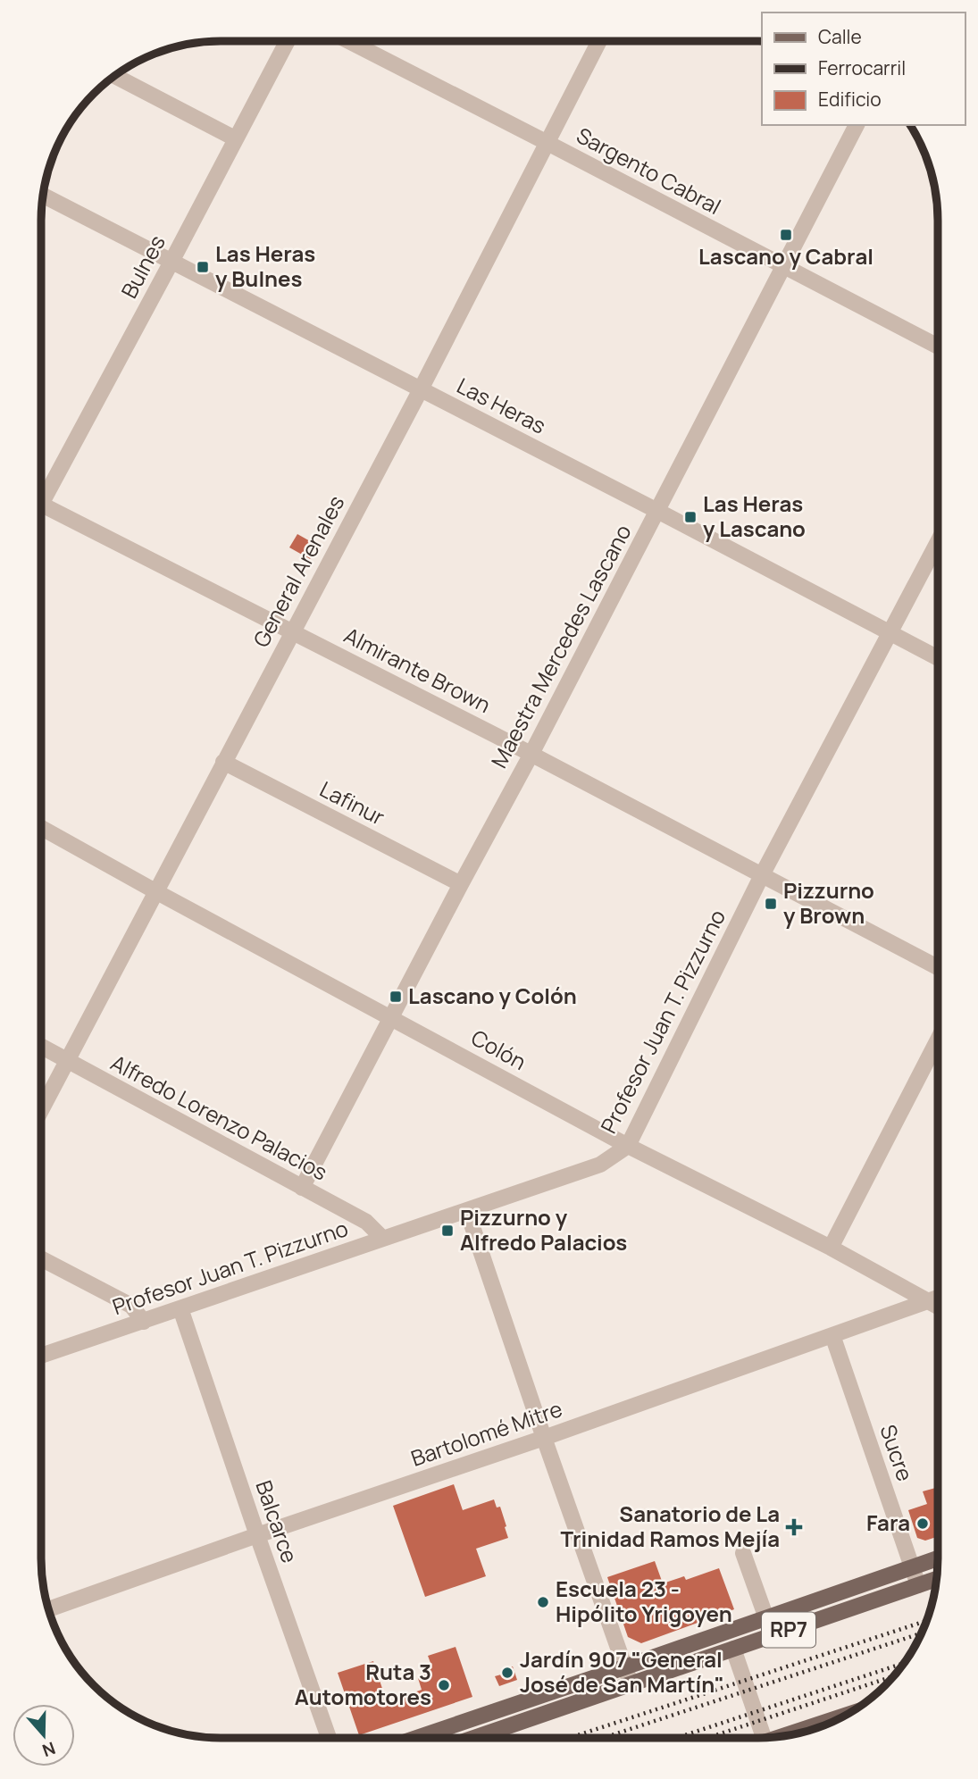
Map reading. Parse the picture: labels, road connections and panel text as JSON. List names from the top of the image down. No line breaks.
{"streets":{"main road":["RP7"],"street":["Sargento Cabral","Bulnes","Las Heras","General Arenales","Maestra Mercedes Lascano","Almirante Brown","Lafinur","Profesor Juan T. Pizzurno","Colón","Alfredo Lorenzo Palacios","Bartolomé Mitre","Sucre","Balcarce"]},"crossings":[["Sargento Cabral","General Arenales"],["Sargento Cabral","Maestra Mercedes Lascano"],["Bulnes","Las Heras"],["Las Heras","General Arenales"],["Las Heras","Maestra Mercedes Lascano"],["Las Heras","Profesor Juan T. Pizzurno"],["General Arenales","Almirante Brown"],["General Arenales","Lafinur"],["General Arenales","Colón"],["General Arenales","Alfredo Lorenzo Palacios"],["Maestra Mercedes Lascano","Almirante Brown"],["Maestra Mercedes Lascano","Lafinur"],["Maestra Mercedes Lascano","Colón"],["Maestra Mercedes Lascano","Alfredo Lorenzo Palacios"],["Almirante Brown","Profesor Juan T. Pizzurno"],["Profesor Juan T. Pizzurno","Colón"],["Profesor Juan T. Pizzurno","Alfredo Lorenzo Palacios"],["Profesor Juan T. Pizzurno","Balcarce"],["Colón","Bartolomé Mitre"],["Bartolomé Mitre","Sucre"],["Bartolomé Mitre","Balcarce"],["Sucre","RP7"]],"places":{"transit":["Lascano y Cabral","Las Heras y Bulnes","Las Heras y Lascano","Pizzurno y Brown","Lascano y Colón","Pizzurno y Alfredo Palacios"],"other":["Fara","Escuela 23 - Hipólito Yrigoyen","Jardín 907 \"General José de San Martín\"","Ruta 3 Automotores"],"health":["Sanatorio de La Trinidad Ramos Mejía"]},"legend":["Calle","Ferrocarril","Edificio"],"north":"bottom"}
